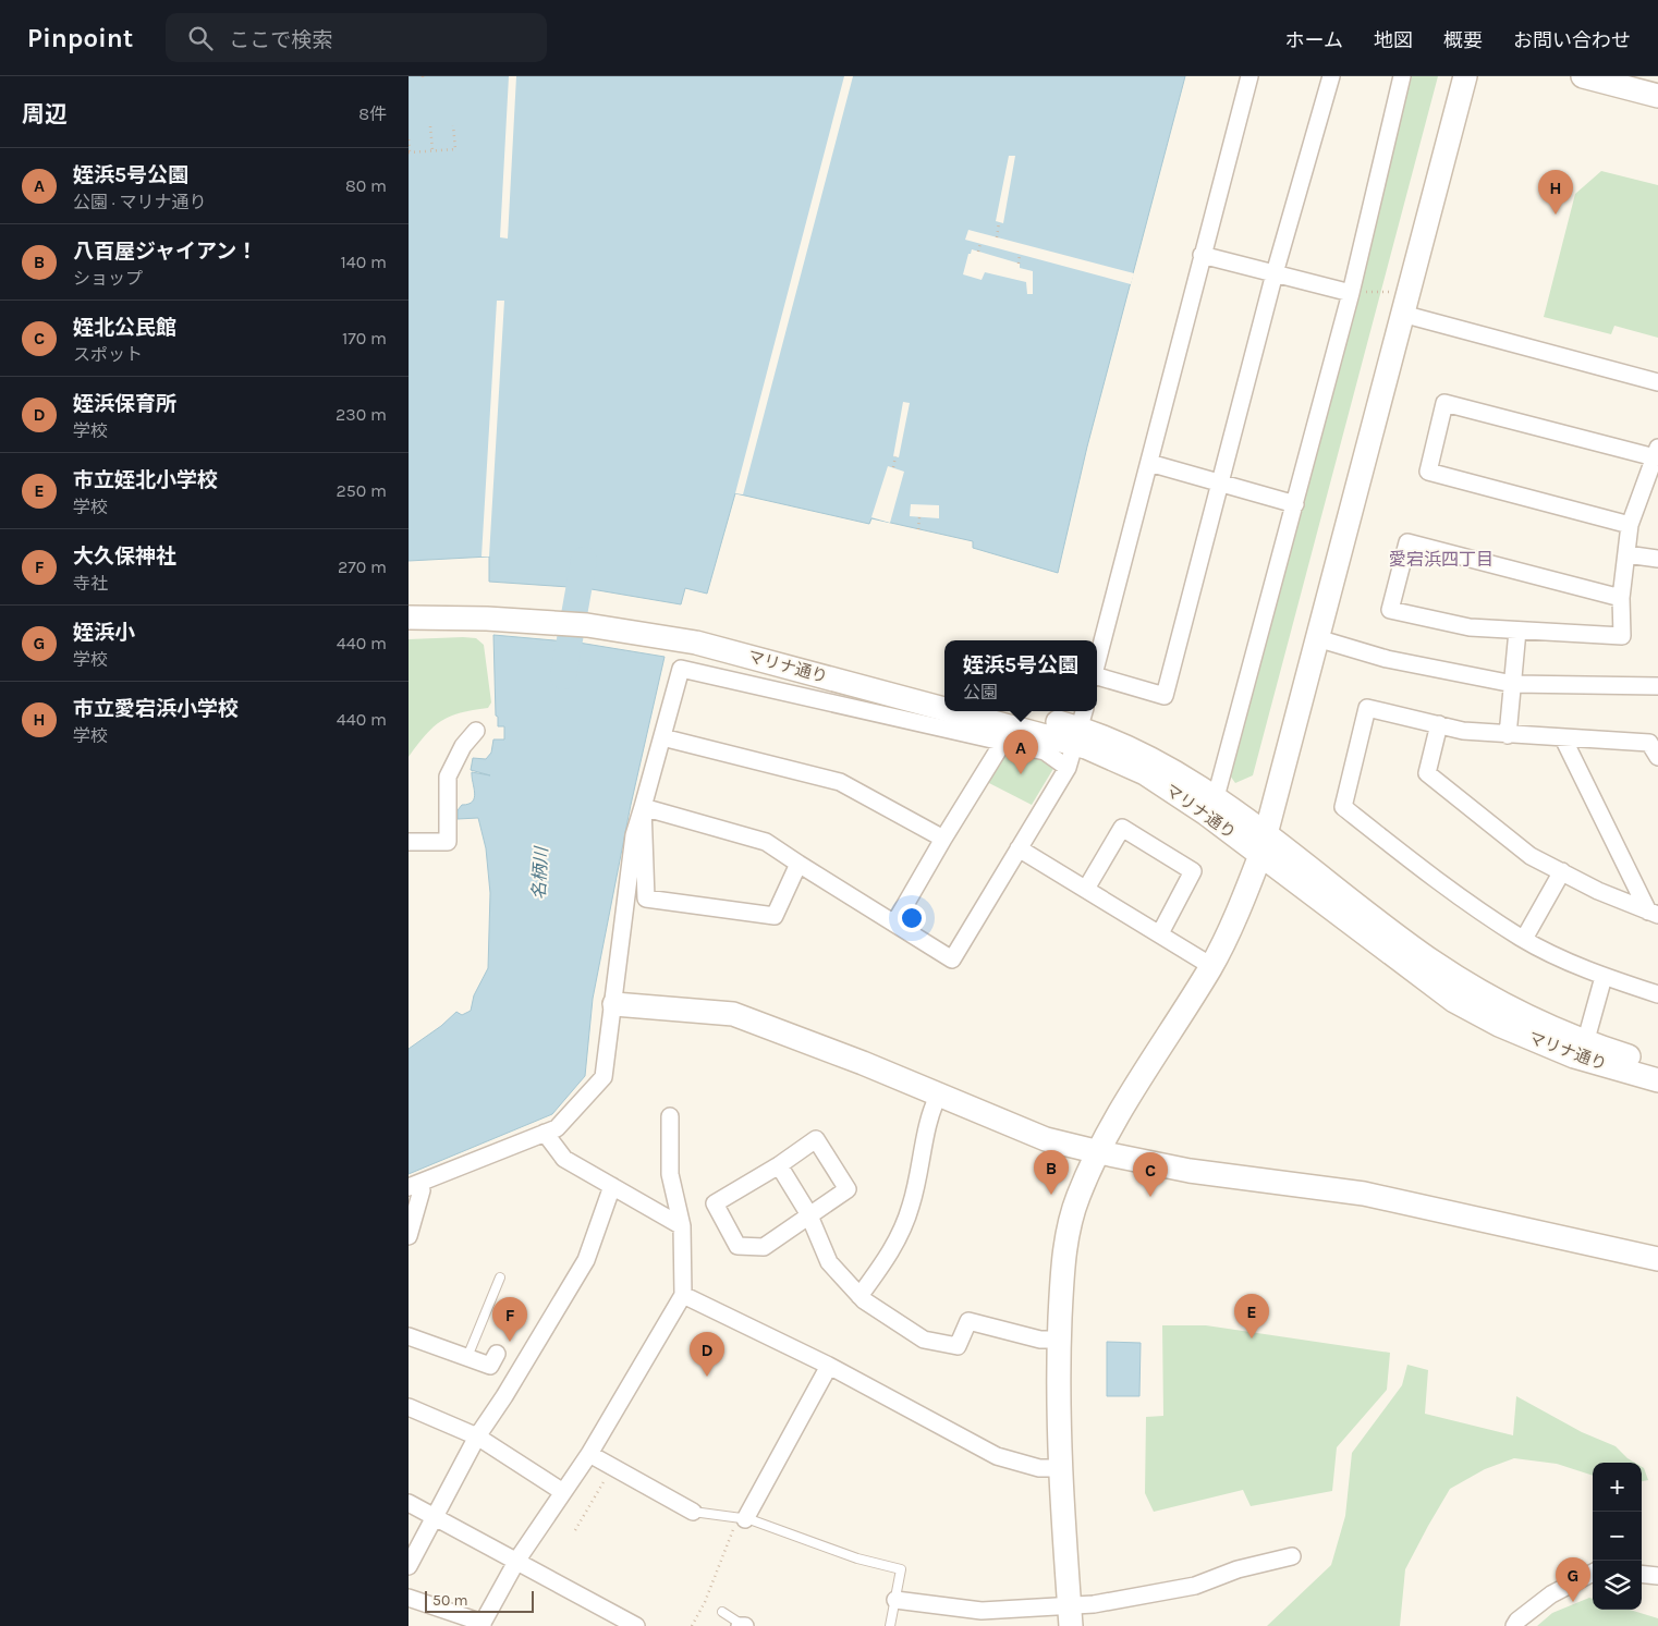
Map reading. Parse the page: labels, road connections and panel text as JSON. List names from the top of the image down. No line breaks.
{"streets":{"street":["マリナ通り"]},"districts":["愛宕浜四丁目"],"water":["名柄川"],"scale_bar":"50 m","page":{"header":"Pinpoint","search":"ここで検索","nav":["ホーム","地図","概要","お問い合わせ"],"heading":["周辺","8件"],"list":[{"mark":"A","name":"姪浜5号公園","note":"公園 · マリナ通り","value":"80 m"},{"mark":"B","name":"八百屋ジャイアン！","note":"ショップ","value":"140 m"},{"mark":"C","name":"姪北公民館","note":"スポット","value":"170 m"},{"mark":"D","name":"姪浜保育所","note":"学校","value":"230 m"},{"mark":"E","name":"市立姪北小学校","note":"学校","value":"250 m"},{"mark":"F","name":"大久保神社","note":"寺社","value":"270 m"},{"mark":"G","name":"姪浜小","note":"学校","value":"440 m"},{"mark":"H","name":"市立愛宕浜小学校","note":"学校","value":"440 m"}],"pins":["H","A","B","C","E","F","D","G"],"popup":["姪浜5号公園","公園"],"map_buttons":["+","−"],"scale":"50 m"}}
